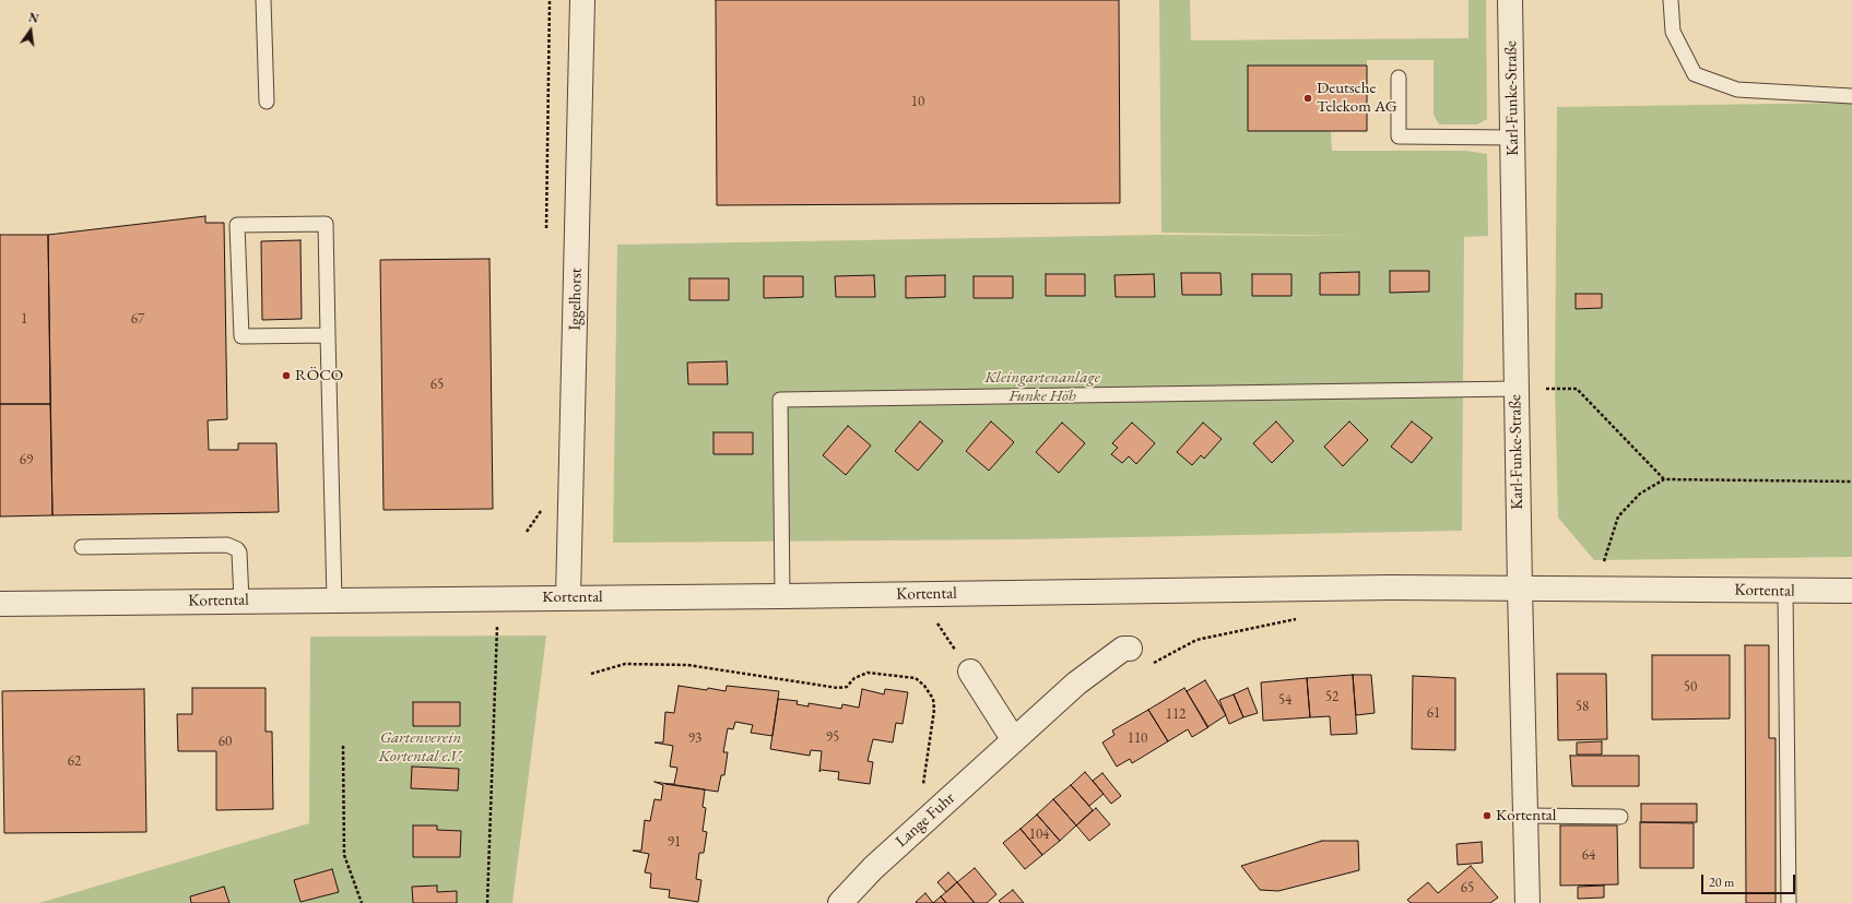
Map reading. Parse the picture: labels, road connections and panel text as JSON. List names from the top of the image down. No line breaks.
{"streets":{"street":["Karl-Funke-Straße","Iggelhorst","Kortental","Lange Fuhr"]},"crossings":[["Karl-Funke-Straße","Kortental"],["Iggelhorst","Kortental"]],"parks":["Kleingartenanlage Funke Höh","Gartenverein Kortental e.V."],"places":["Deutsche Telekom AG","RÖCO","Kortental"],"house_numbers":["10","1","67","65","69","50","52","54","58","61","112","95","93","110","60","62","104","91","64","65"],"scale_bar":"20 m","north":"top"}
